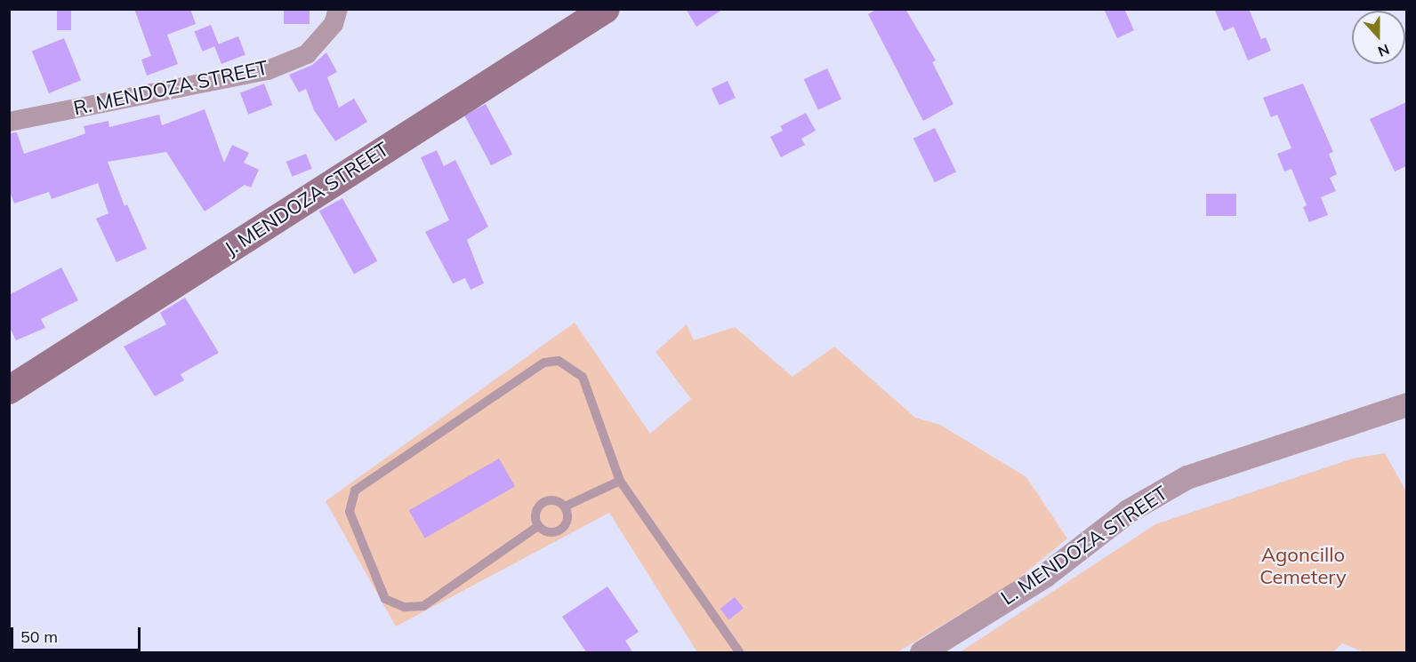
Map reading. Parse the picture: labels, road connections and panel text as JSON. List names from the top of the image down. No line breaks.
{"streets":{"main road":["J. MENDOZA STREET"],"street":["R. MENDOZA STREET","L. MENDOZA STREET"]},"parks":["Agoncillo Cemetery"],"scale_bar":"50 m","north":"bottom"}
